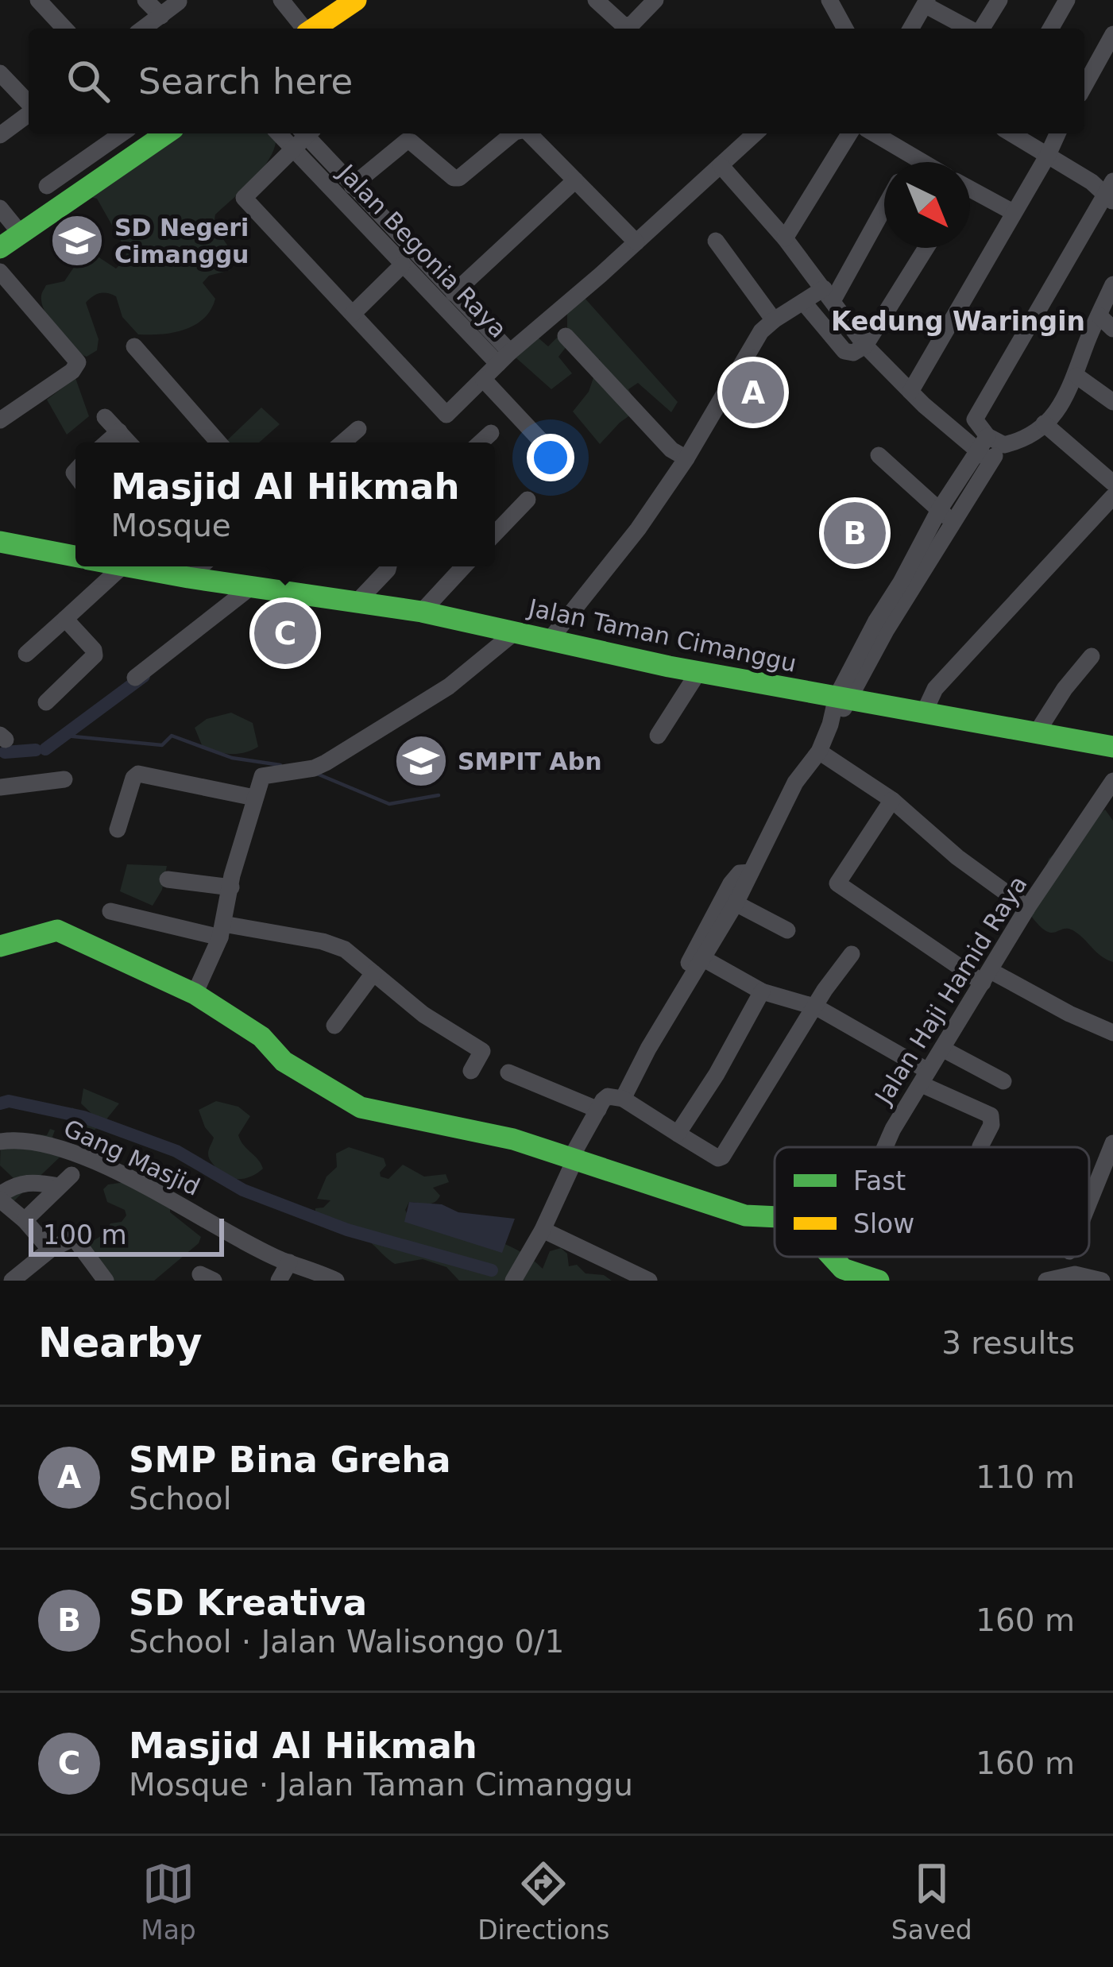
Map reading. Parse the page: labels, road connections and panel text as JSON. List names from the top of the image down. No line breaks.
{"streets":{"street":["Jalan Begonia Raya","Jalan Taman Cimanggu","Jalan Haji Hamid Raya","Gang Masjid"]},"districts":["Kedung Waringin"],"places":{"school or university":["SD Negeri Cimanggu","SMPIT Abn"]},"legend":["Fast","Slow"],"scale_bar":"100 m","north":"bottom right","page":{"search":"Search here","pins":["A","B","C"],"popup":["Masjid Al Hikmah","Mosque"],"scale":"100 m","heading":["Nearby","3 results"],"list":[{"mark":"A","name":"SMP Bina Greha","note":"School","value":"110 m"},{"mark":"B","name":"SD Kreativa","note":"School · Jalan Walisongo 0/1","value":"160 m"},{"mark":"C","name":"Masjid Al Hikmah","note":"Mosque · Jalan Taman Cimanggu","value":"160 m"}],"nav":["Map","Directions","Saved"]}}
